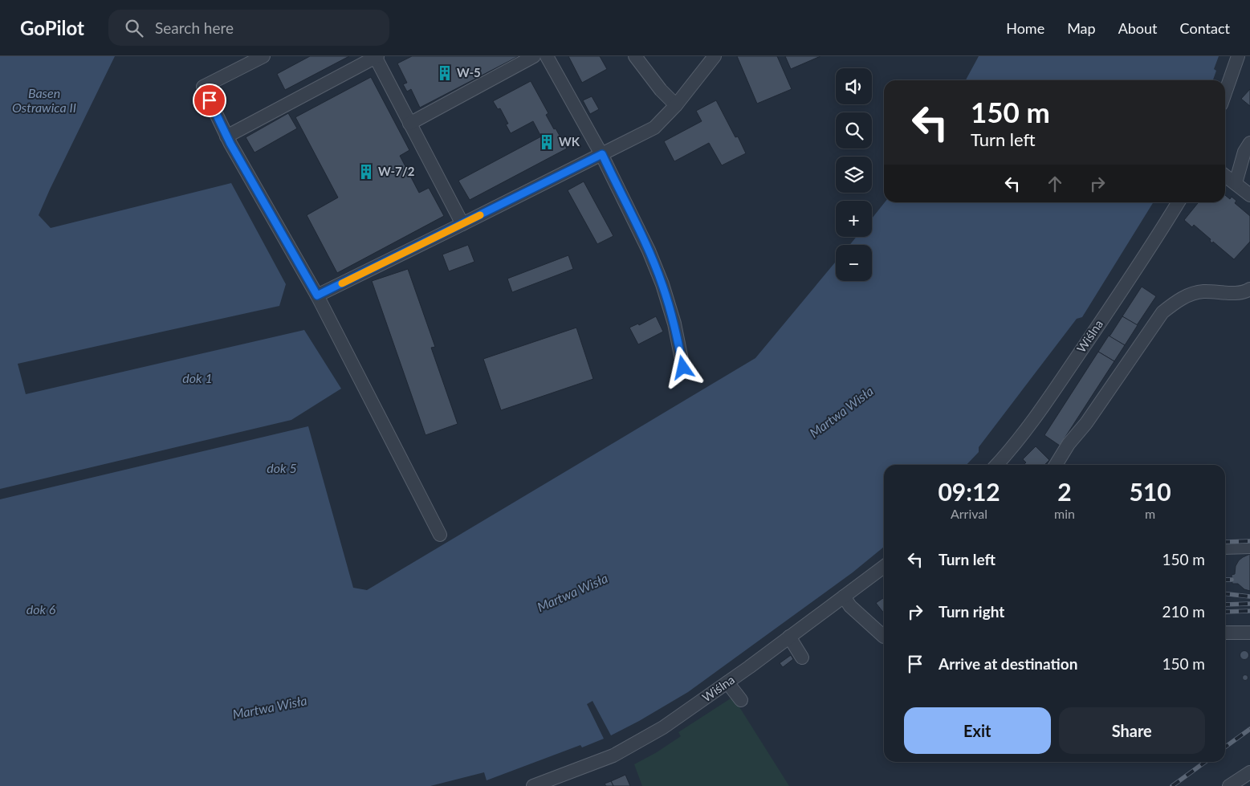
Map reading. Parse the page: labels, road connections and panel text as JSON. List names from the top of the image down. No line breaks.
{"streets":{"street":["Wiślna"]},"water":["Basen Ostrawica II","dok 1","Martwa Wisła","dok 5","dok 6"],"places":{"building":["W-5","WK","W-7/2"]},"page":{"header":"GoPilot","search":"Search here","nav":["Home","Map","About","Contact"],"map_buttons":["+","−"],"turn":["150 m","Turn left"],"eta":["09:12","Arrival","2","min","510","m"],"list":[{"name":"Turn left","value":"150 m"},{"name":"Turn right","value":"210 m"},{"name":"Arrive at destination","value":"150 m"}],"buttons":["Exit","Share"]}}
